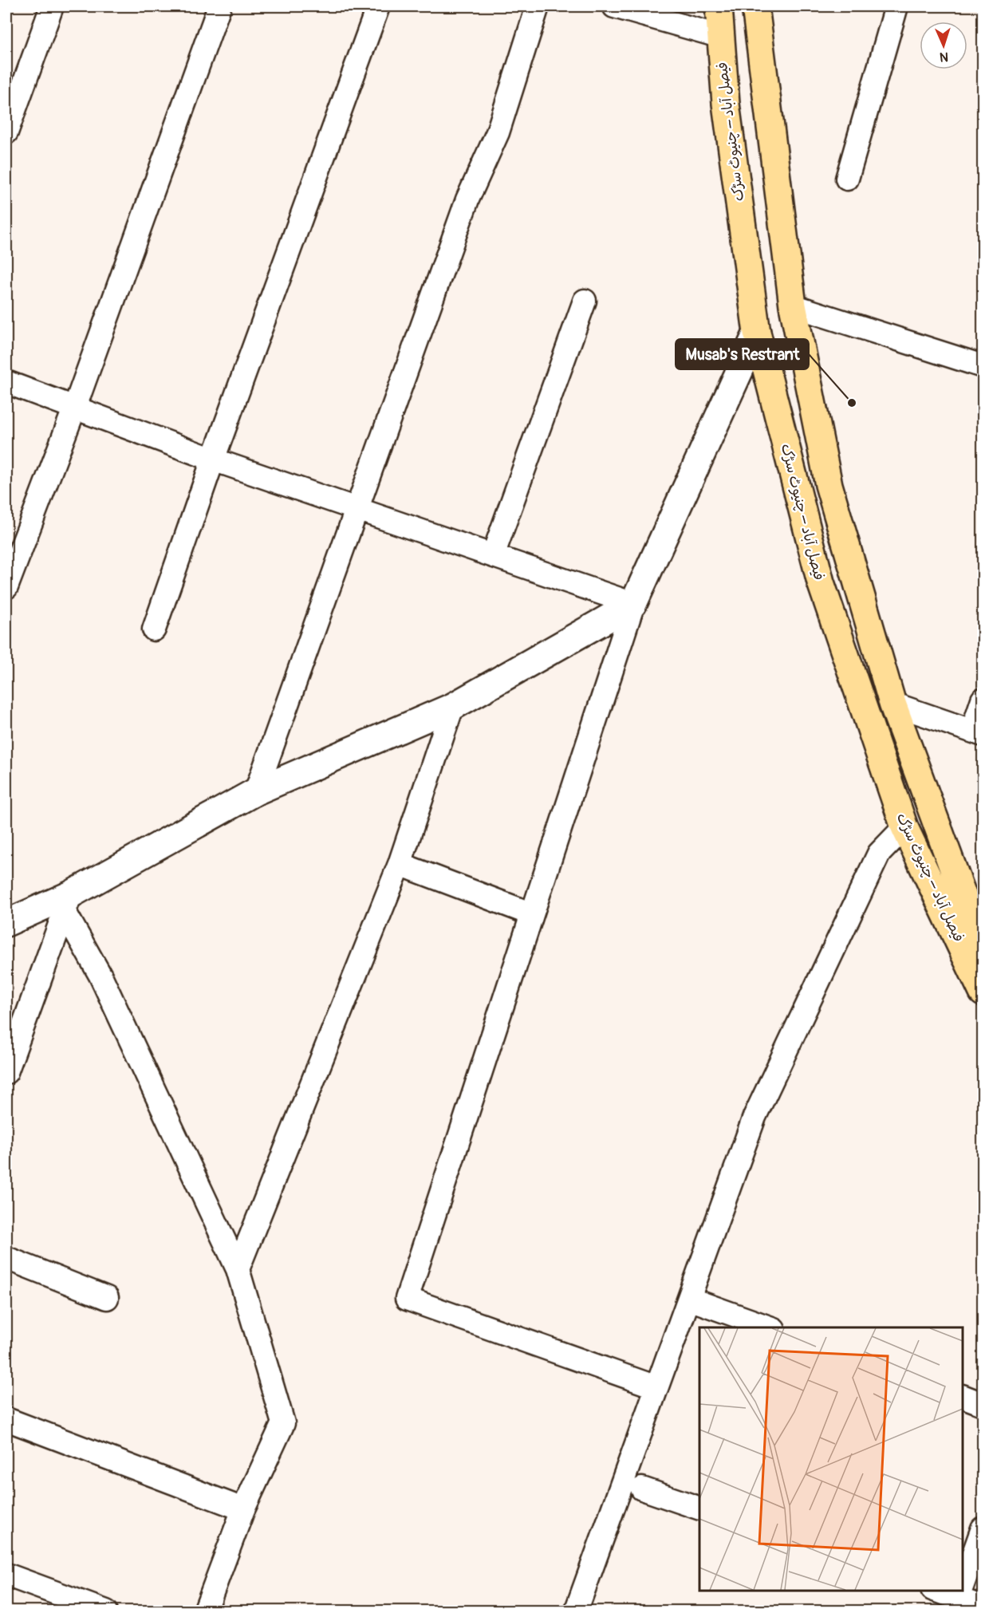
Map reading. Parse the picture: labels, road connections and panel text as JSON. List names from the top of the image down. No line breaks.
{"streets":{"highway":["فیصل آباد – چنیوٹ سڑک"]},"places":["Musab's Restrant"],"north":"bottom"}
